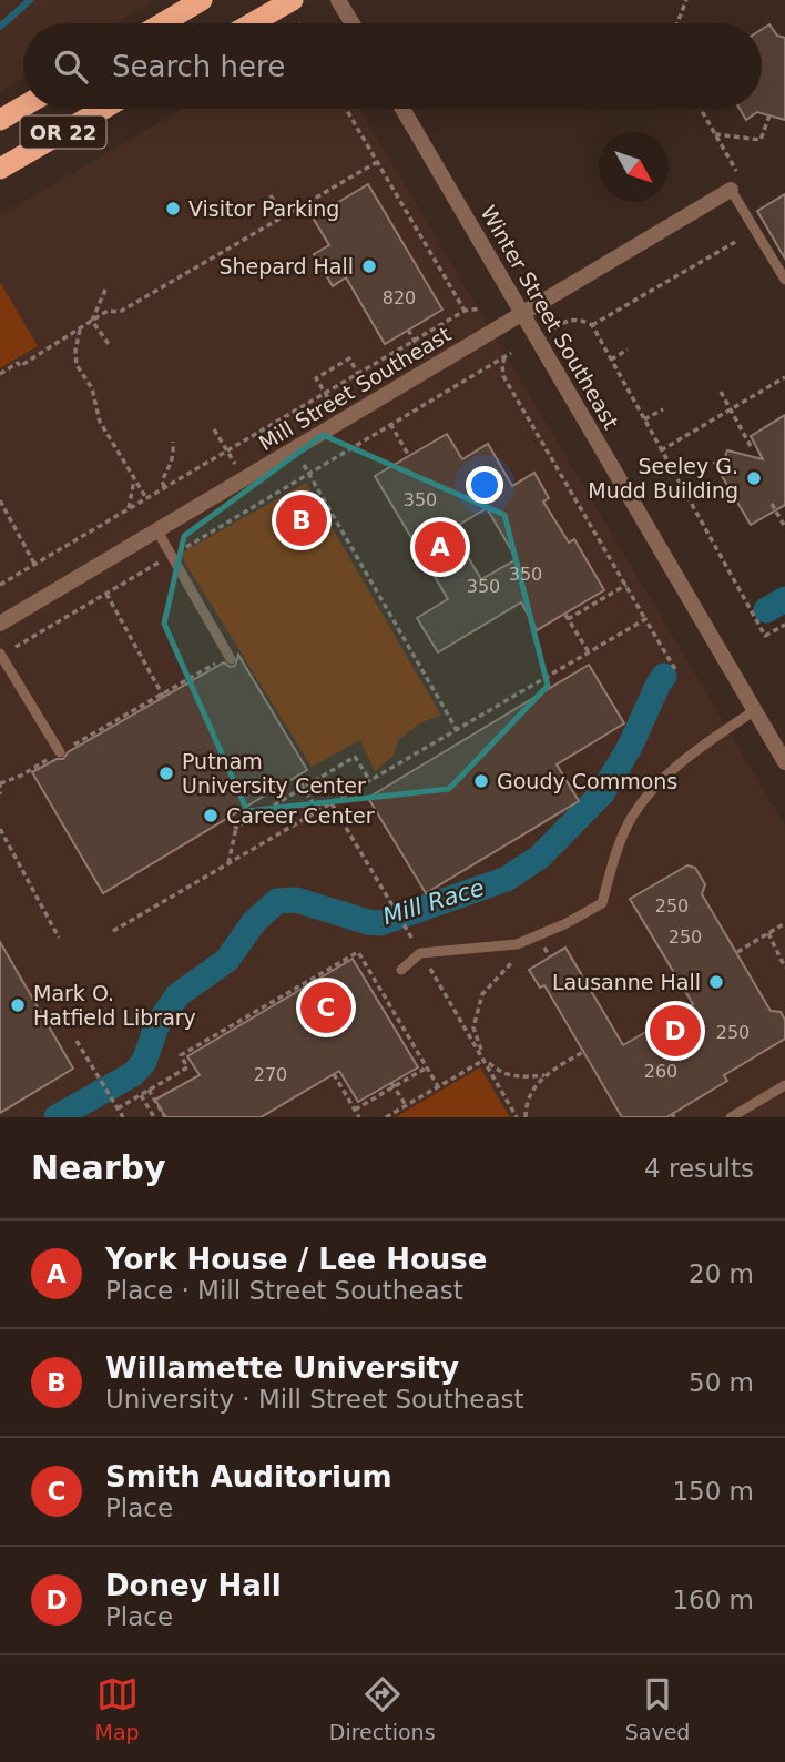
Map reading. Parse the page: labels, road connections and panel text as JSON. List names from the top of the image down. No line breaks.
{"streets":{"highway":["OR 22"],"street":["Winter Street Southeast","Mill Street Southeast"]},"crossings":[["Winter Street Southeast","Mill Street Southeast"]],"water":["Mill Race"],"places":["Visitor Parking","Shepard Hall","Seeley G. Mudd Building","Putnam University Center","Goudy Commons","Career Center","Lausanne Hall","Mark O. Hatfield Library"],"house_numbers":["820","350","350","350","250","250","250","260","270"],"north":"bottom right","page":{"search":"Search here","pins":["B","A","C","D"],"heading":["Nearby","4 results"],"list":[{"mark":"A","name":"York House / Lee House","note":"Place · Mill Street Southeast","value":"20 m"},{"mark":"B","name":"Willamette University","note":"University · Mill Street Southeast","value":"50 m"},{"mark":"C","name":"Smith Auditorium","note":"Place","value":"150 m"},{"mark":"D","name":"Doney Hall","note":"Place","value":"160 m"}],"nav":["Map","Directions","Saved"]}}
